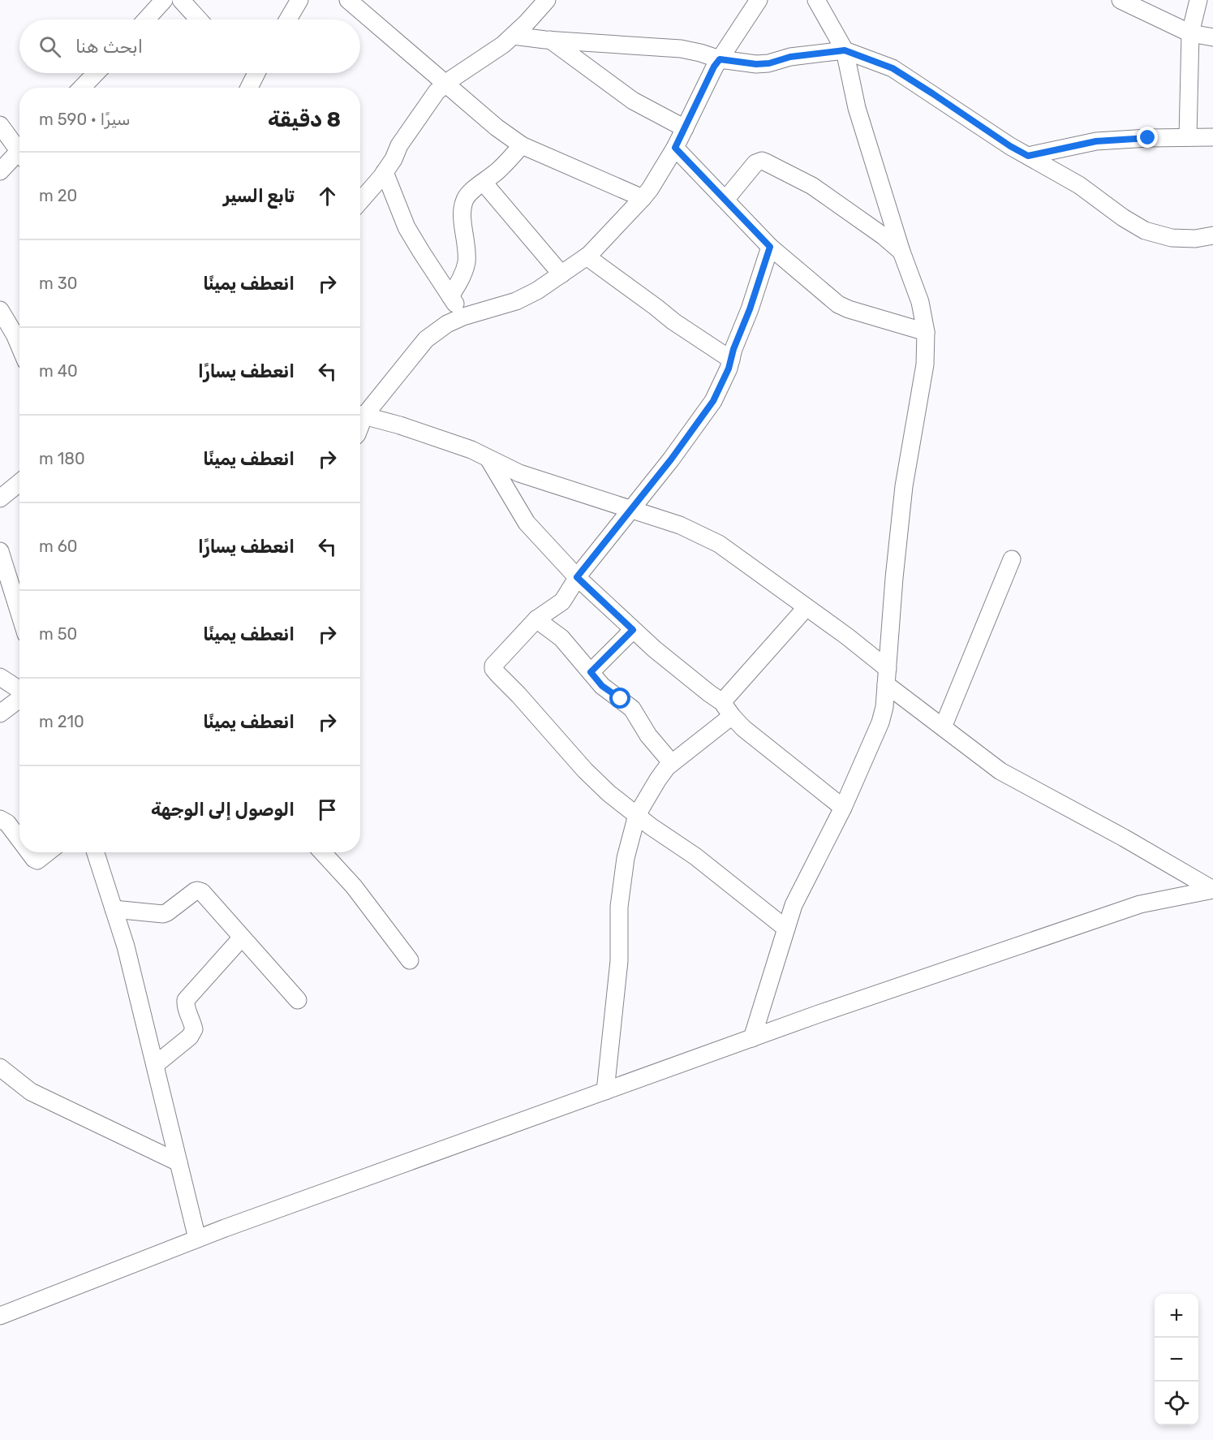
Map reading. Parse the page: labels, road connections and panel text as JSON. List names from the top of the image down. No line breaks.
{"page":{"search":"ابحث هنا","heading":["8 دقيقة","سيرًا · 590 m"],"list":[["تابع السير","20 m"],["انعطف يمينًا","30 m"],["انعطف يسارًا","40 m"],["انعطف يمينًا","180 m"],["انعطف يسارًا","60 m"],["انعطف يمينًا","50 m"],["انعطف يمينًا","210 m"],"الوصول إلى الوجهة"],"map_buttons":["+","−"]}}
